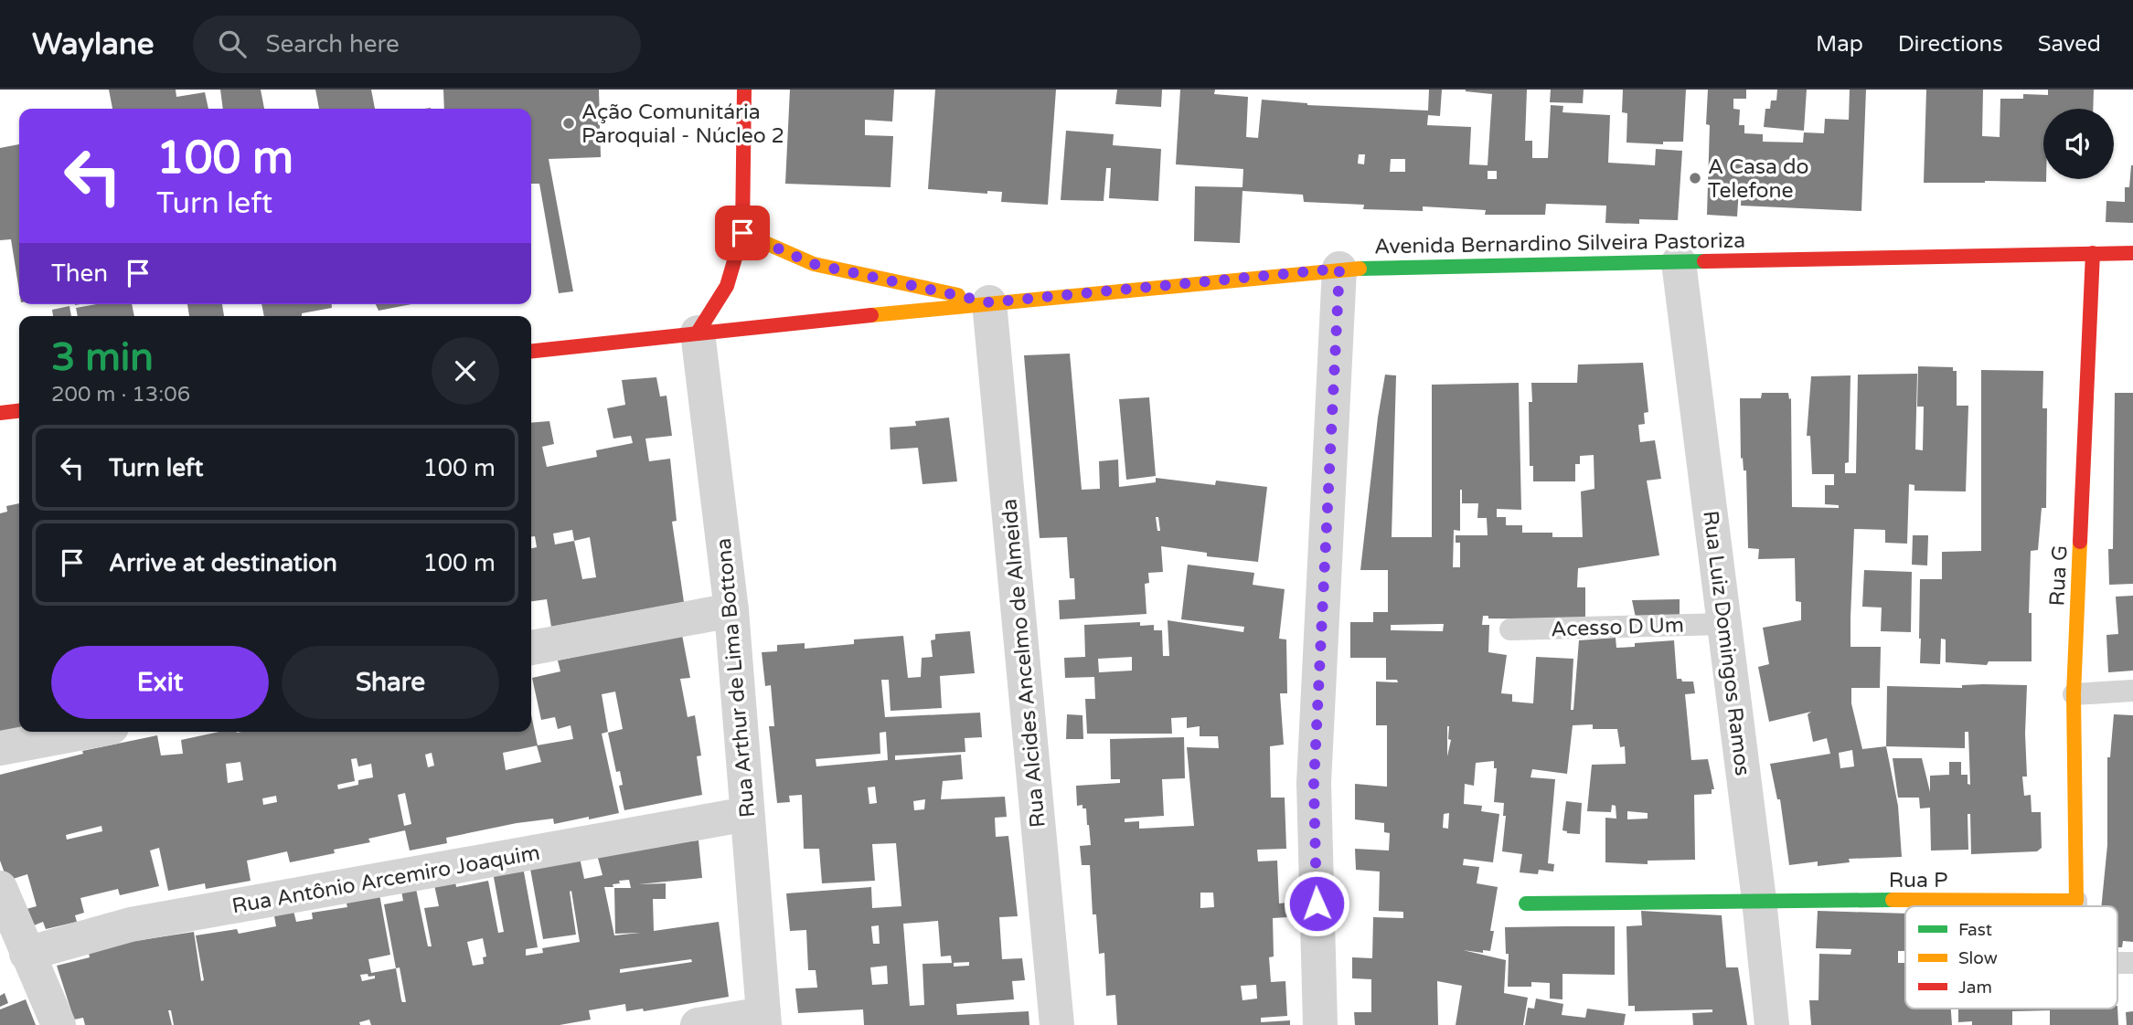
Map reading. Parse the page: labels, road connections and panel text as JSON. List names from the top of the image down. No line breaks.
{"streets":{"main road":["Avenida Bernardino Silveira Pastoriza","Rua G","Rua P"],"street":["Rua Luiz Domingos Ramos","Rua Alcides Ancelmo de Almeida","Rua Arthur de Lima Bottona","Rua Antônio Arcemiro Joaquim"],"lane":["Acesso D Um"]},"crossings":[["Avenida Bernardino Silveira Pastoriza","Rua G"],["Avenida Bernardino Silveira Pastoriza","Rua Luiz Domingos Ramos"],["Avenida Bernardino Silveira Pastoriza","Rua Alcides Ancelmo de Almeida"],["Avenida Bernardino Silveira Pastoriza","Rua Arthur de Lima Bottona"],["Rua G","Rua P"],["Acesso D Um","Rua Luiz Domingos Ramos"],["Rua Luiz Domingos Ramos","Rua P"],["Rua Arthur de Lima Bottona","Rua Antônio Arcemiro Joaquim"]],"places":["Ação Comunitária Paroquial - Núcleo 2","A Casa do Telefone"],"legend":["Fast","Slow","Jam"],"page":{"header":"Waylane","search":"Search here","nav":["Map","Directions","Saved"],"turn":["100 m","Turn left"],"then":"Then","heading":["3 min","200 m · 13:06"],"list":[{"name":"Turn left","value":"100 m"},{"name":"Arrive at destination","value":"100 m"}],"buttons":["Exit","Share"]}}
